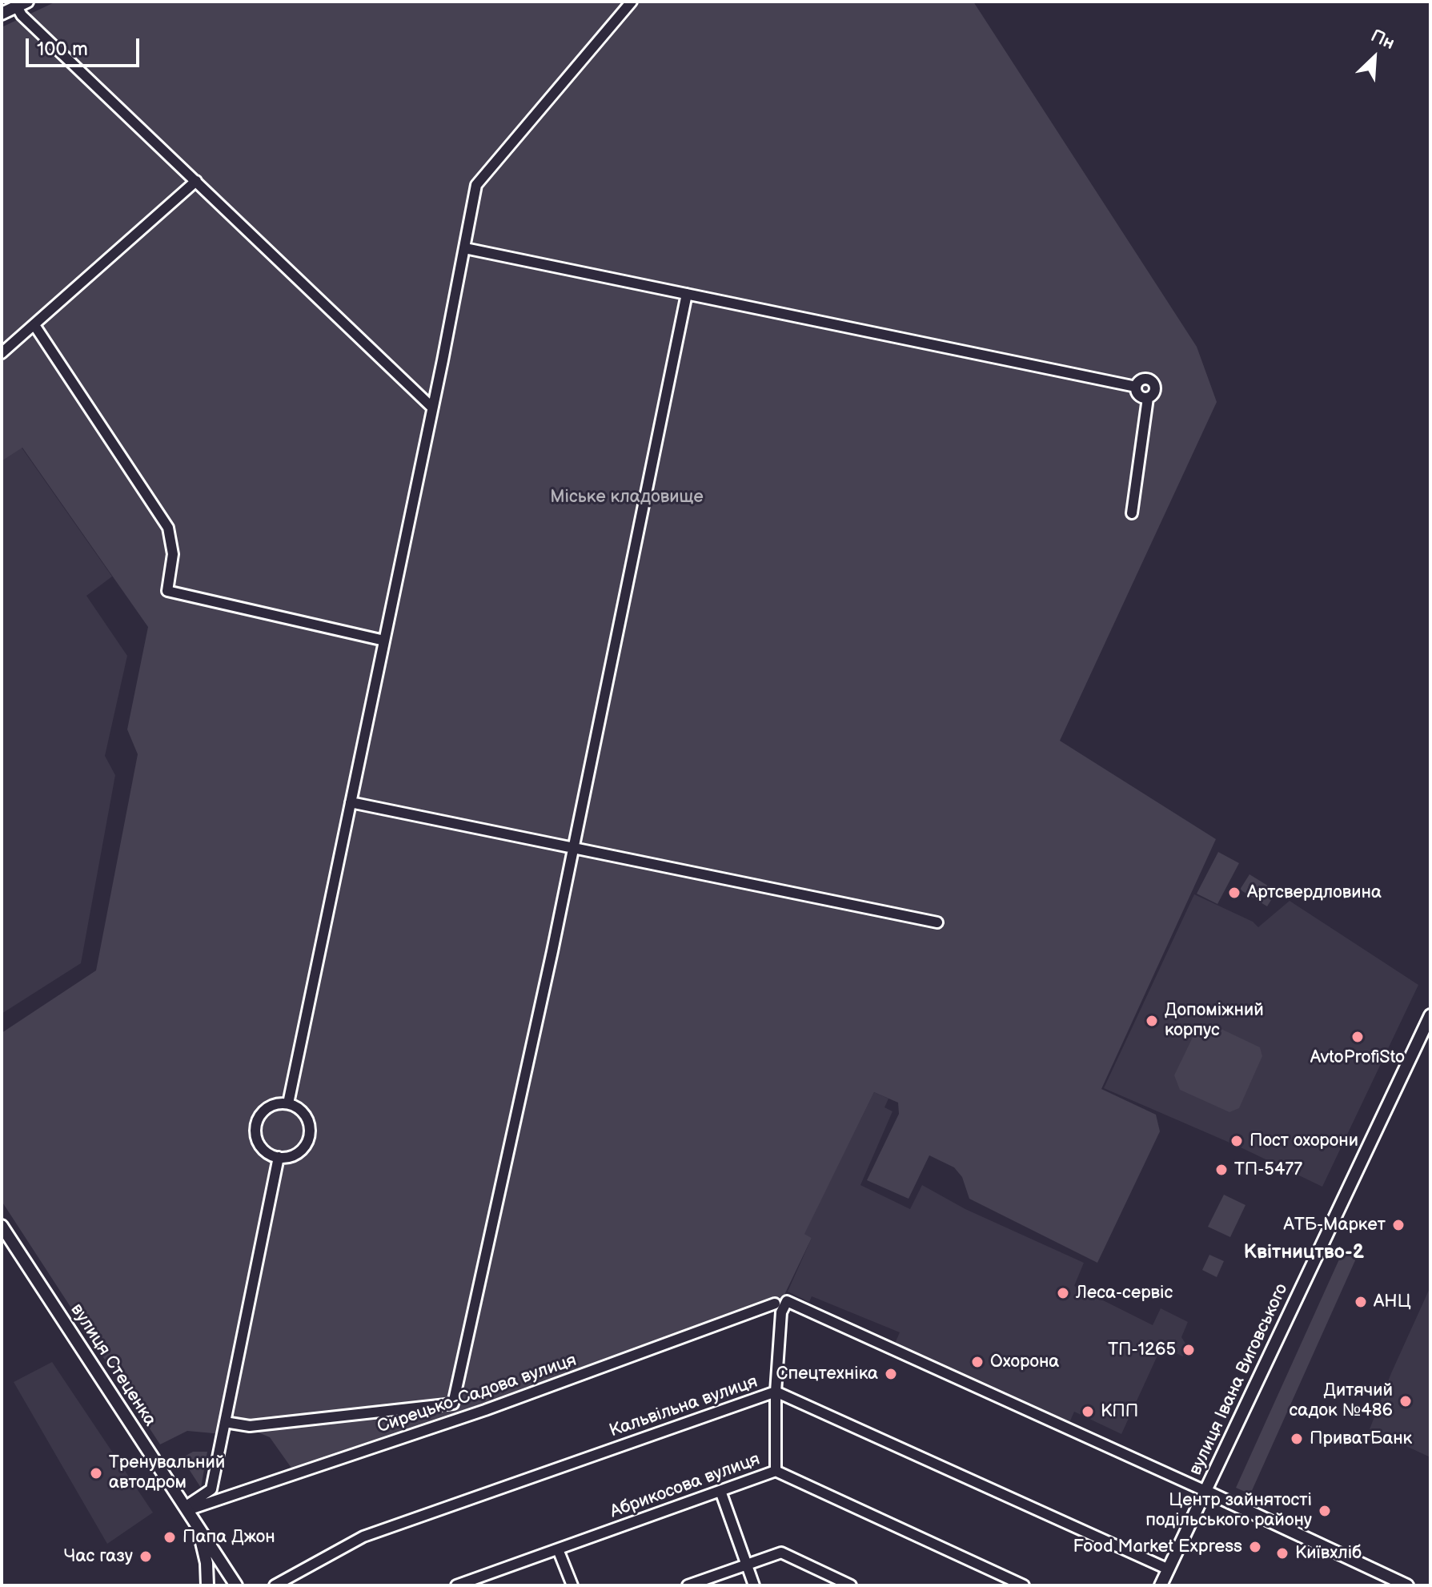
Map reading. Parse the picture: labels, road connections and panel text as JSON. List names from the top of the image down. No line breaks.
{"streets":{"main road":["вулиця Стеценка","вулиця Івана Виговського"],"street":["Сирецько-Садова вулиця","Кальвільна вулиця","Абрикосова вулиця"]},"crossings":[["вулиця Стеценка","Сирецько-Садова вулиця"],["вулиця Івана Виговського","Кальвільна вулиця"]],"districts":["Квітництво-2"],"parks":["Міське кладовище"],"places":["Артсвердловина","Допоміжний корпус","AvtoProfiSto","Пост охорони","ТП-5477","АТБ-Маркет","Леса-сервіс","АНЦ","ТП-1265","Охорона","Спецтехніка","Дитячий садок №486","КПП","ПриватБанк","Тренувальний автодром","Центр зайнятості подільського району","Папа Джон","Food Market Express","Київхліб","Час газу"],"scale_bar":"100 m","north":"top right"}
